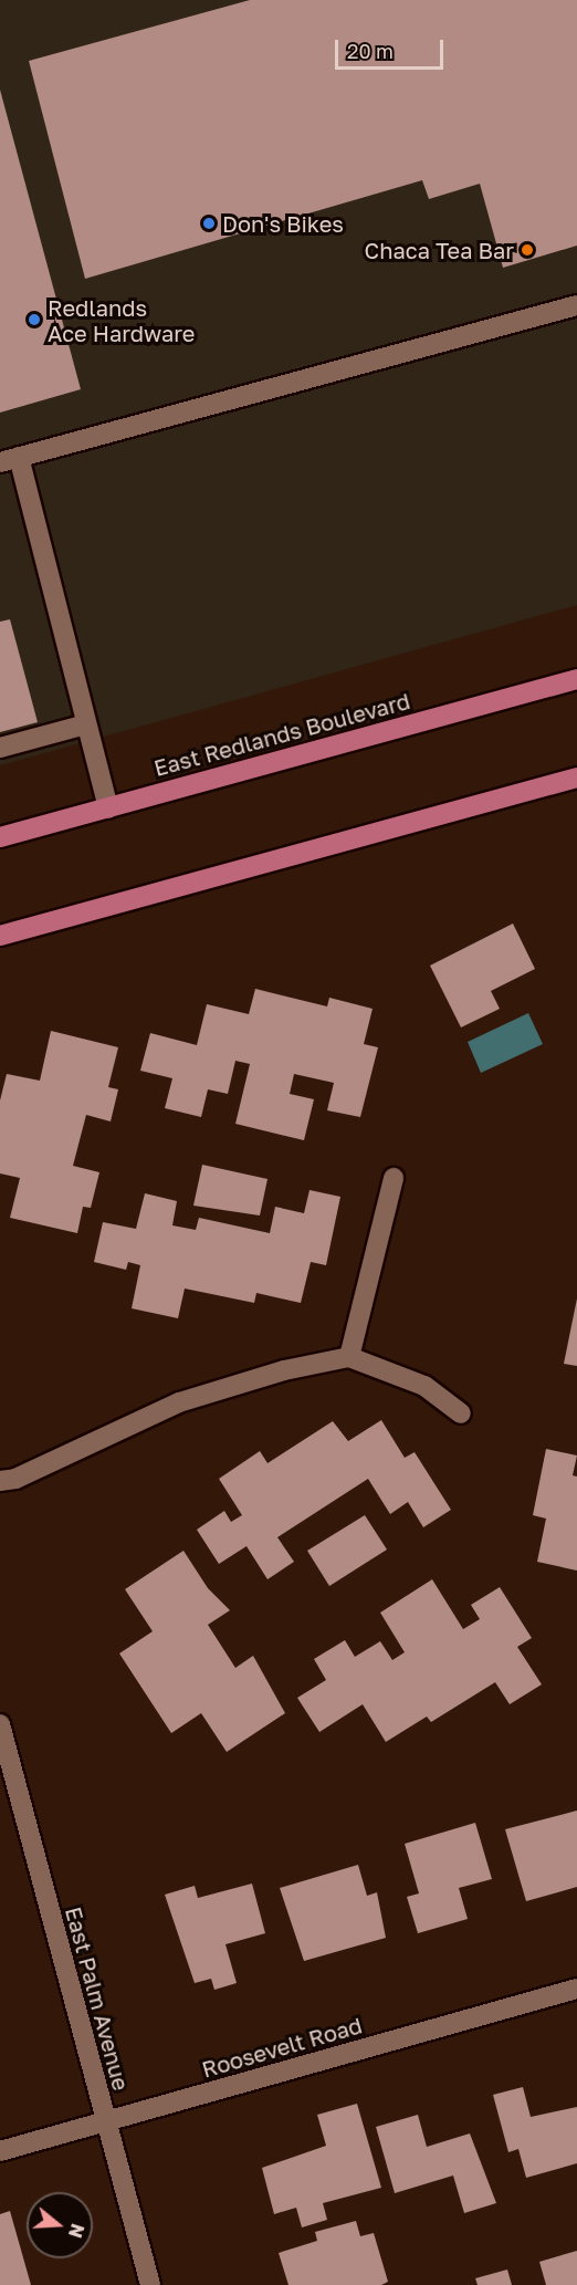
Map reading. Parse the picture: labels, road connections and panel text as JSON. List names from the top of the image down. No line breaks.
{"streets":{"main road":["East Redlands Boulevard"],"street":["East Palm Avenue","Roosevelt Road"]},"crossings":[["East Palm Avenue","Roosevelt Road"]],"places":["Don's Bikes","Chaca Tea Bar","Redlands Ace Hardware"],"scale_bar":"20 m","north":"right"}
